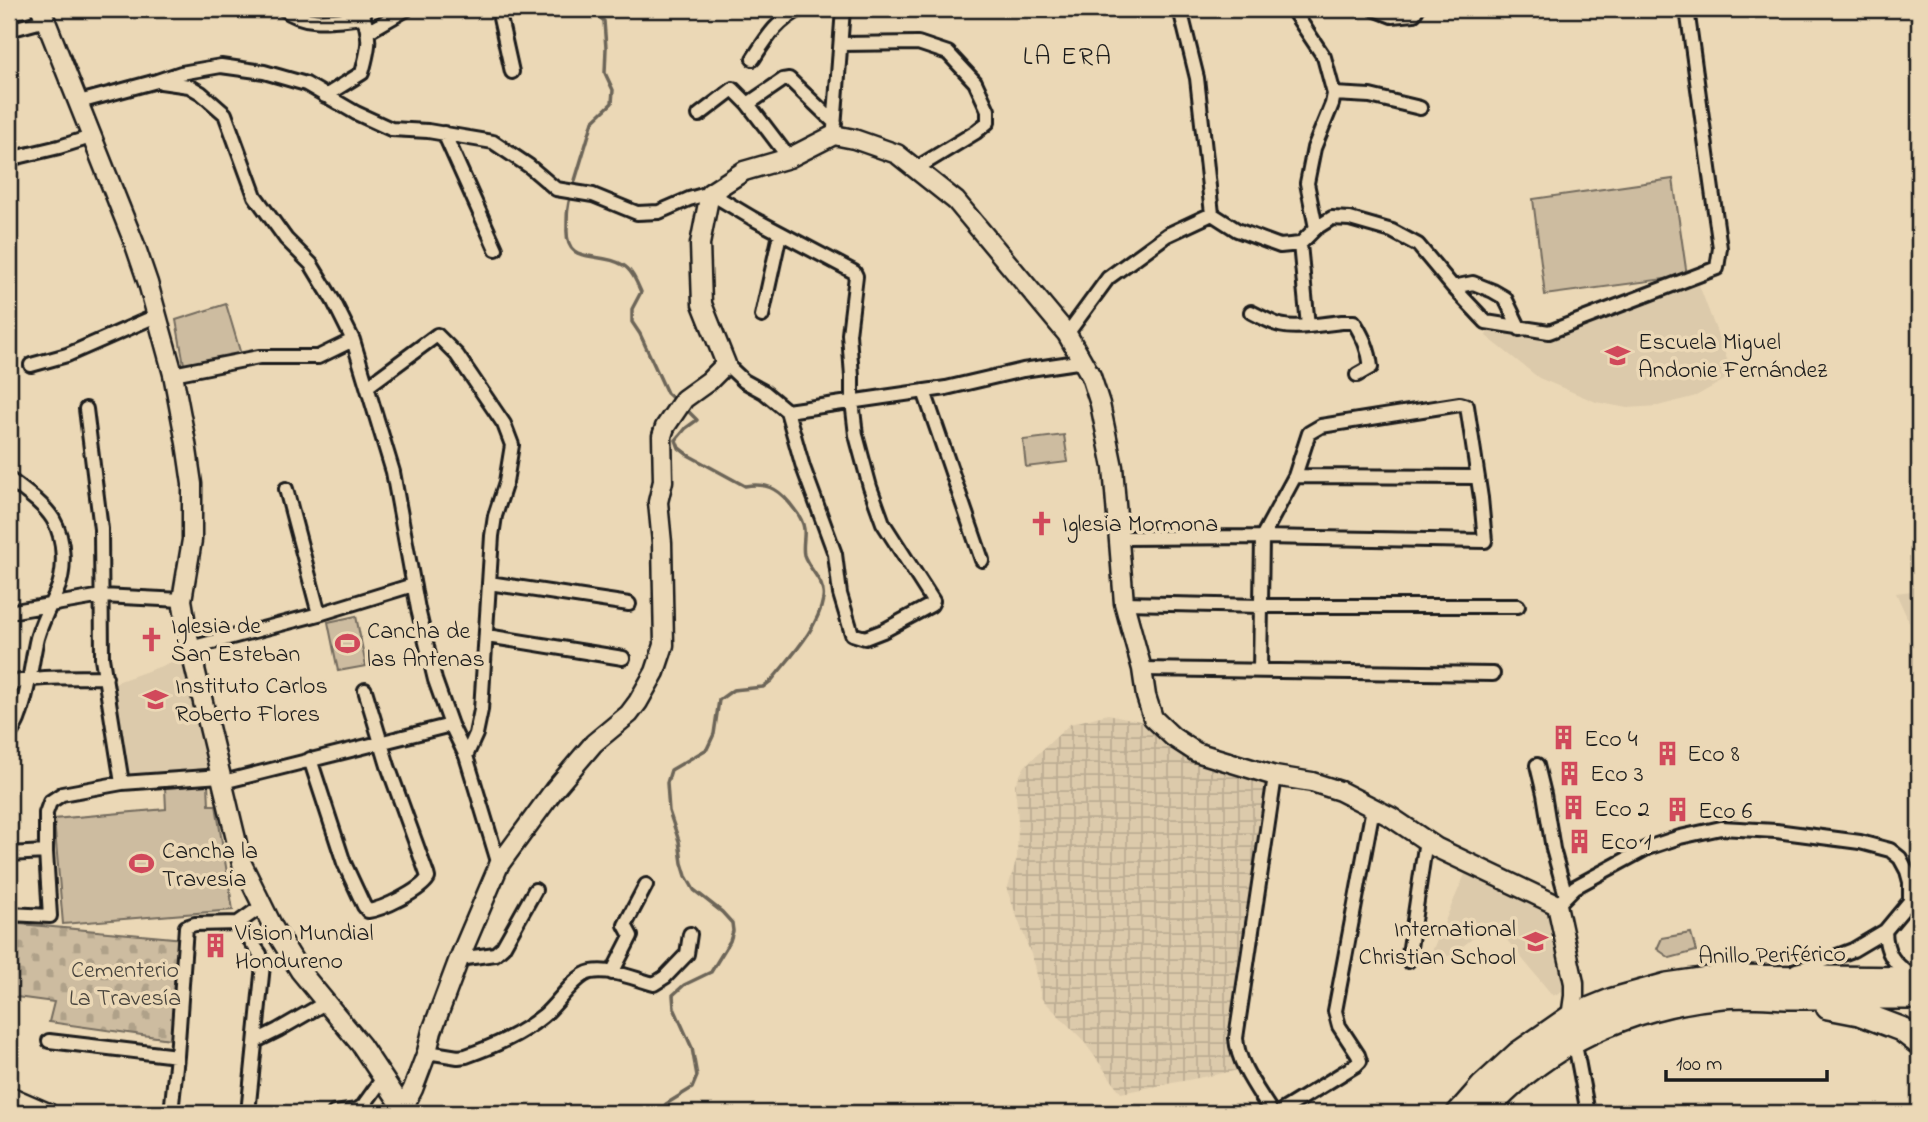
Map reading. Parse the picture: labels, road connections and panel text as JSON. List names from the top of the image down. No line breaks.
{"streets":{"highway":["Anillo Periférico"]},"districts":["LA ERA"],"parks":["Cementerio La Travesía"],"places":{"school or university":["Escuela Miguel Andonie Fernández","Instituto Carlos Roberto Flores","International Christian School"],"church":["Iglesia Mormona","Iglesia de San Esteban"],"sports":["Cancha de las Antenas","Cancha la Travesia"],"building":["Eco 4","Eco 8","Eco 3","Eco 2","Eco 6","Eco 1","Vision Mundial Hondureno"]},"scale_bar":"100 m"}
